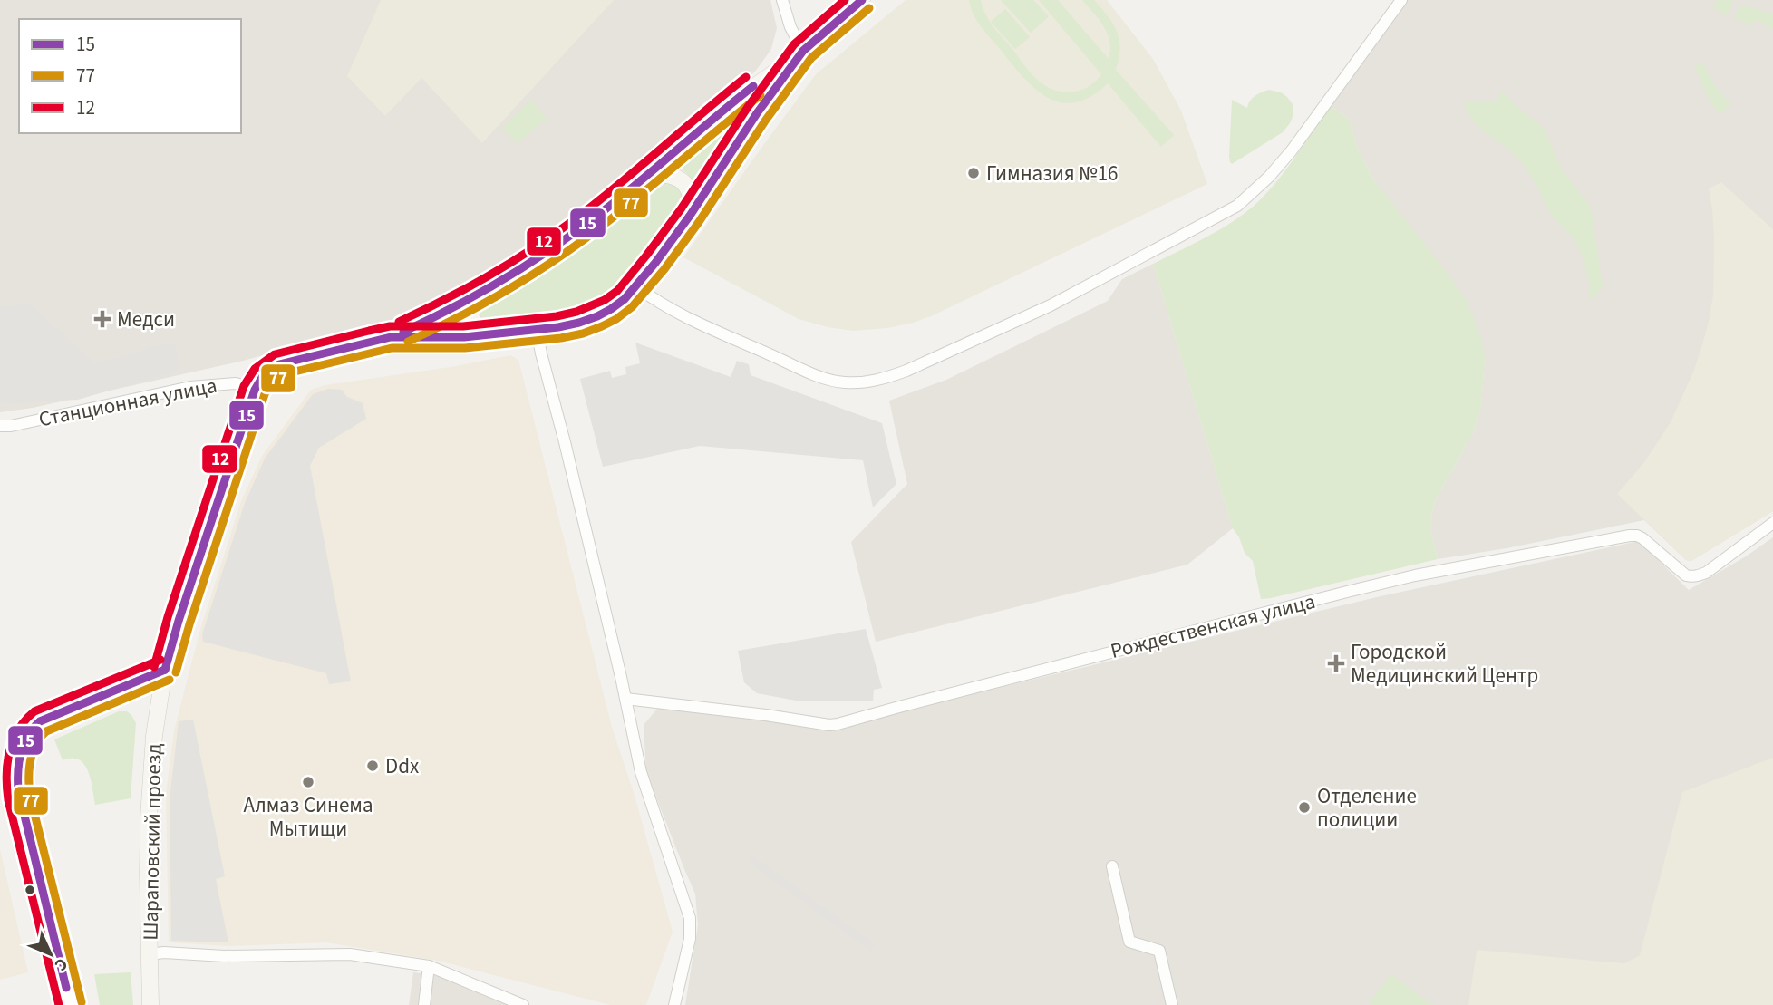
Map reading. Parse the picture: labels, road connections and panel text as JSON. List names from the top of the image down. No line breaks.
{"streets":{"main road":["Шараповский проезд"],"street":["Станционная улица","Рождественская улица"]},"crossings":[["Станционная улица","Шараповский проезд"]],"places":{"other":["Гимназия №16","Ddx","Алмаз Синема Мытищи","Отделение полиции"],"health":["Медси","Городской Медицинский Центр"]},"lines":["transit line 15","transit line 12","transit line 77"],"legend":["15","77","12"],"north":"bottom right"}
